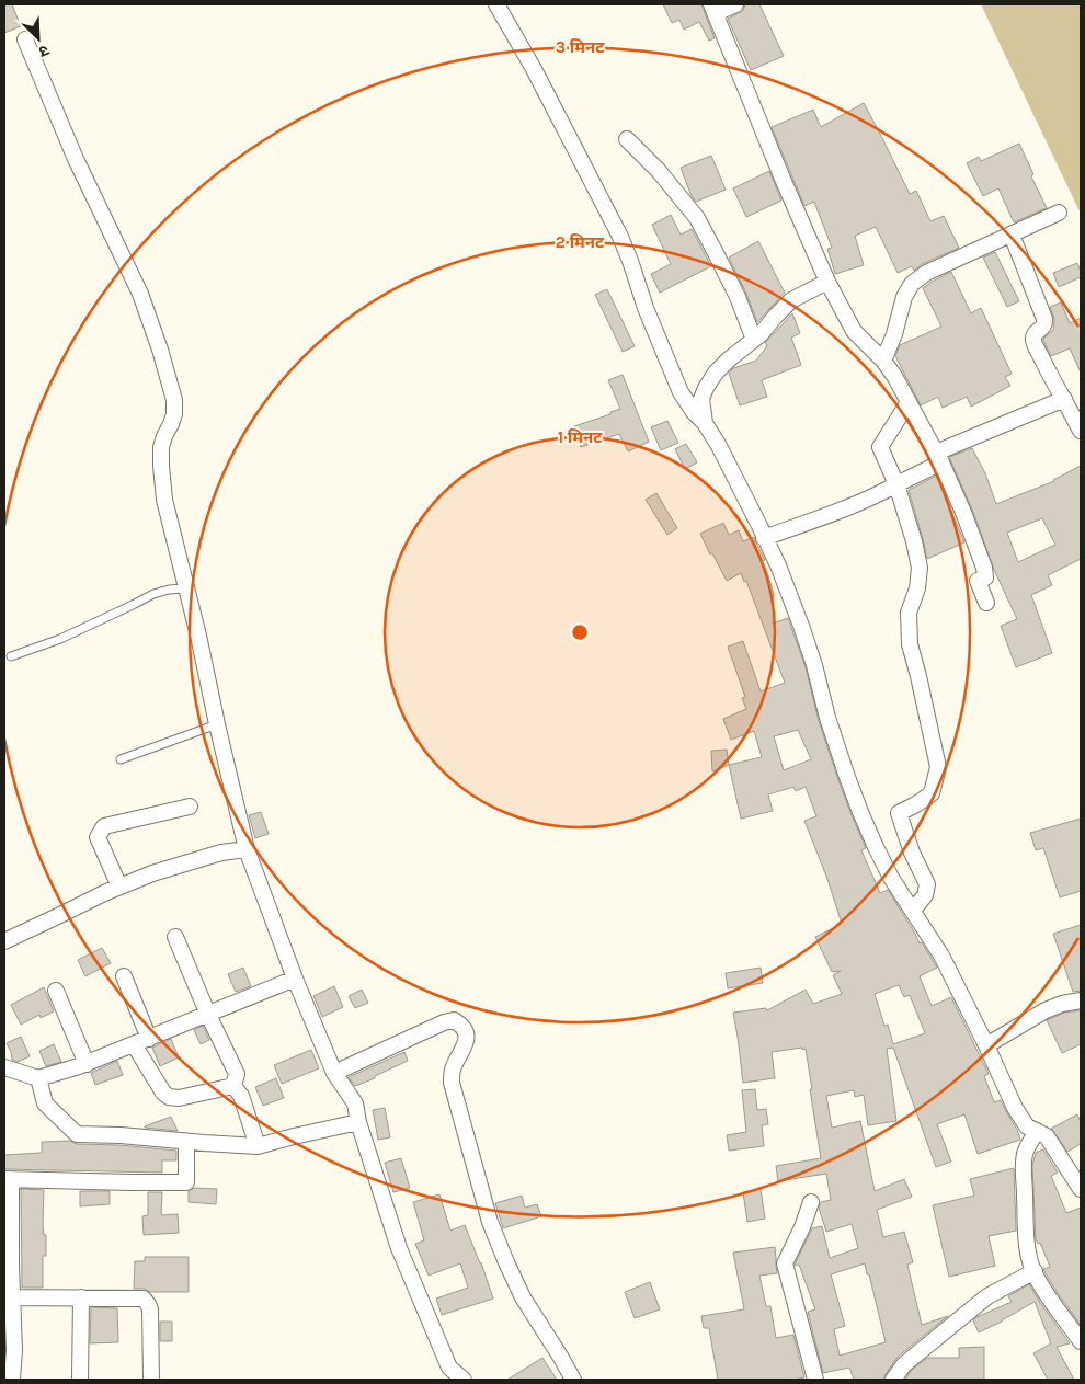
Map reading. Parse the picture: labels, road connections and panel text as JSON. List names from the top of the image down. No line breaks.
{"north":"bottom right","rings":["3 मिनट","2 मिनट","1 मिनट"]}
